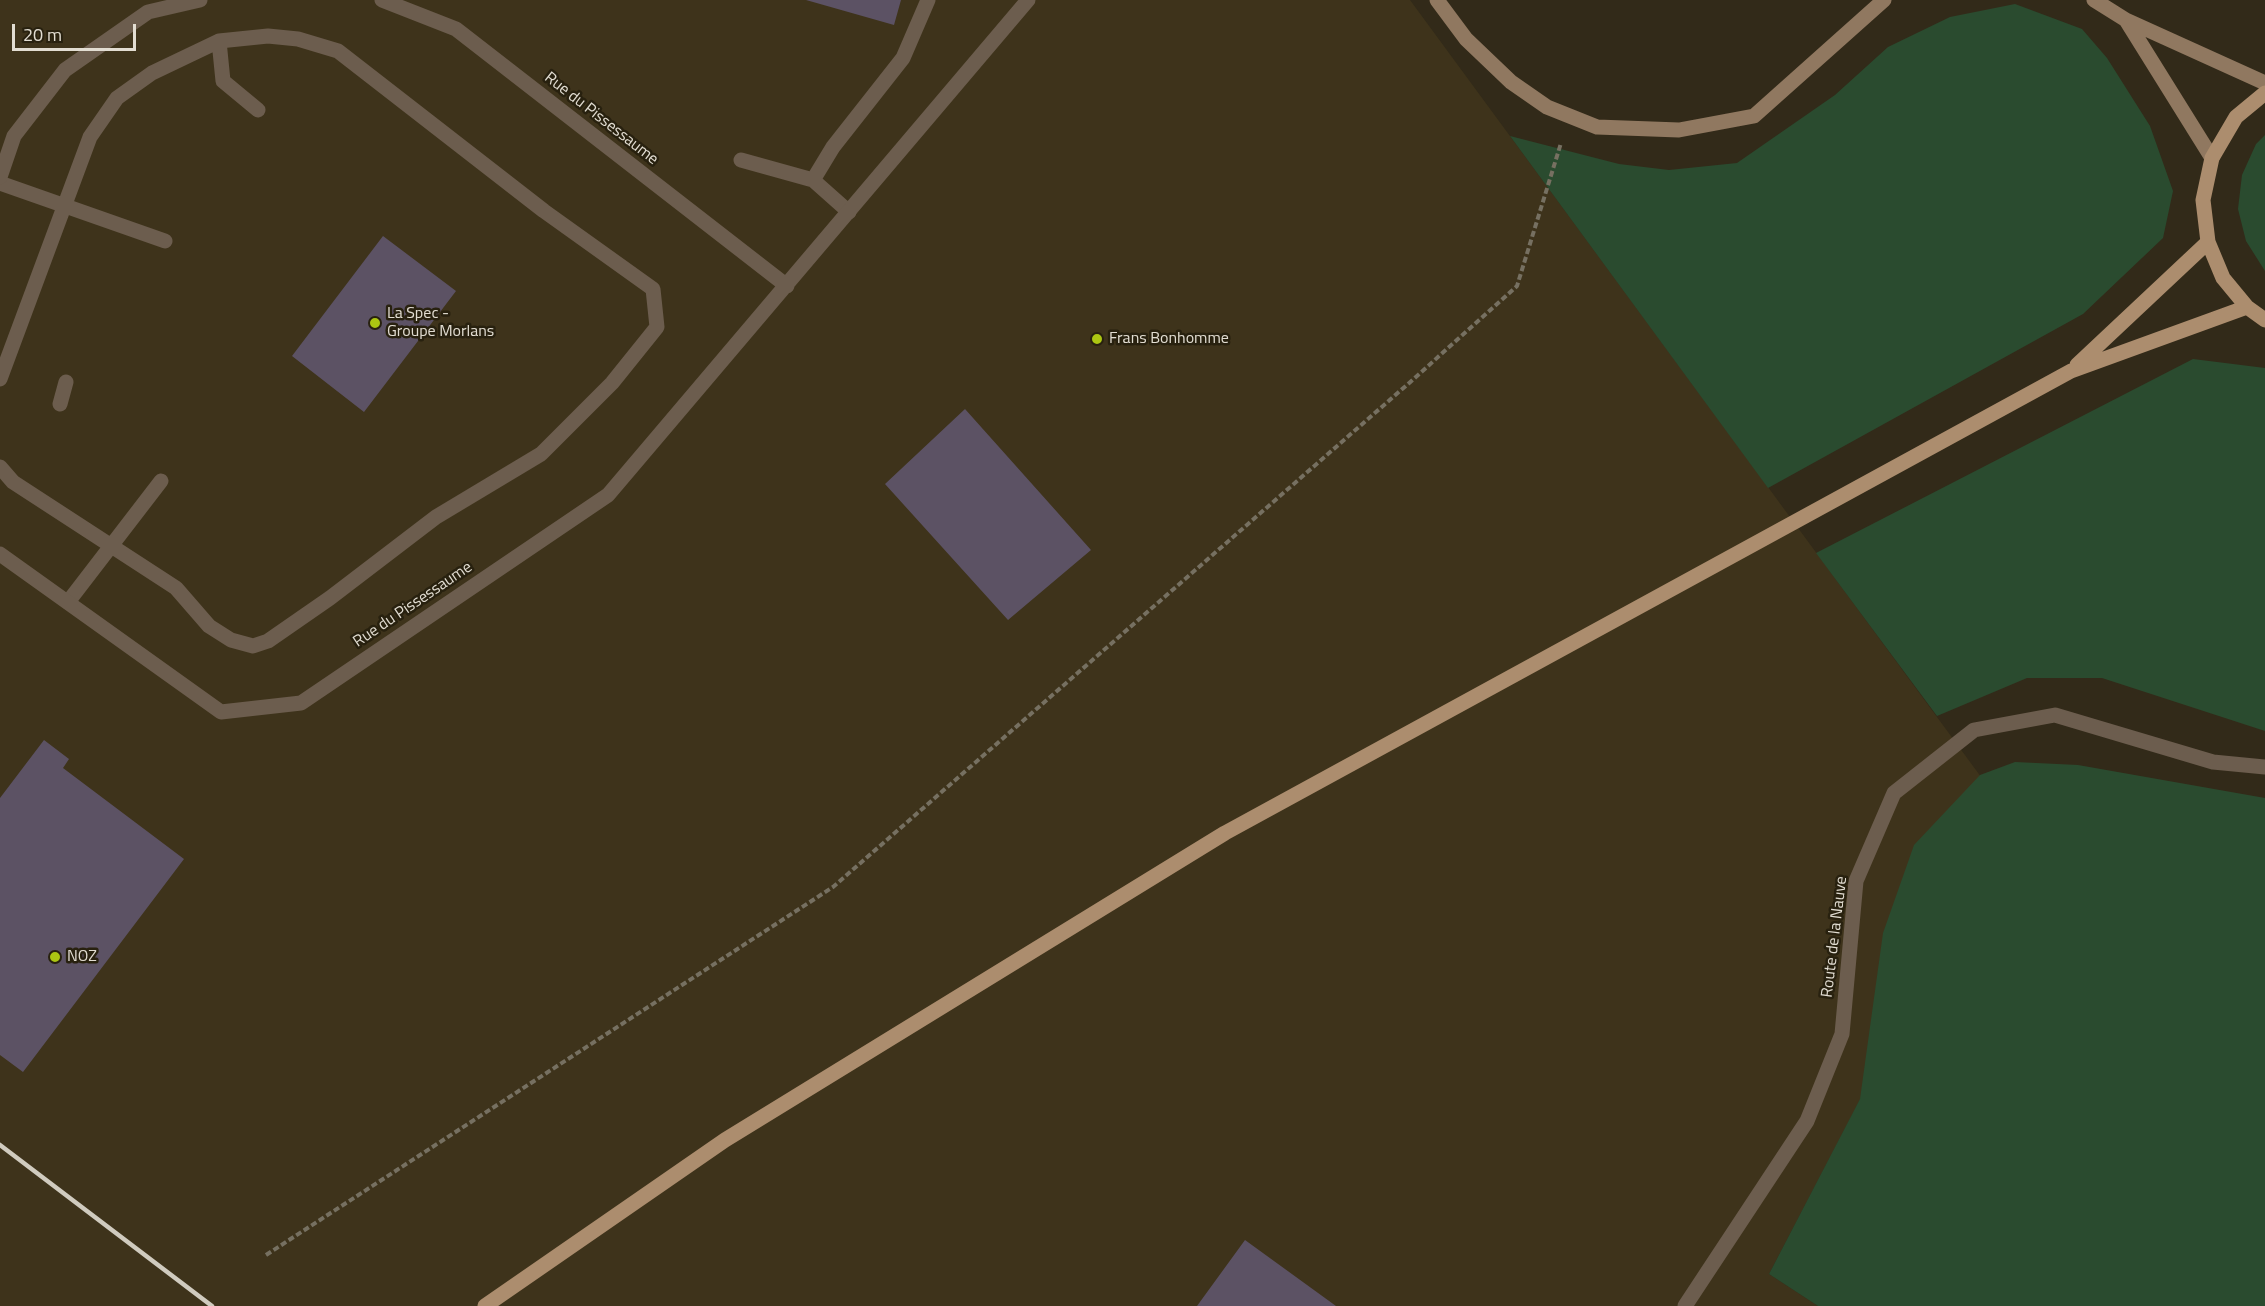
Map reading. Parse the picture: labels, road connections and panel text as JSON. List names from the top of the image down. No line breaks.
{"streets":{"street":["Rue du Pissessaume","Route de la Nauve"]},"places":["La Spec - Groupe Morlans","Frans Bonhomme","NOZ"],"scale_bar":"20 m"}
